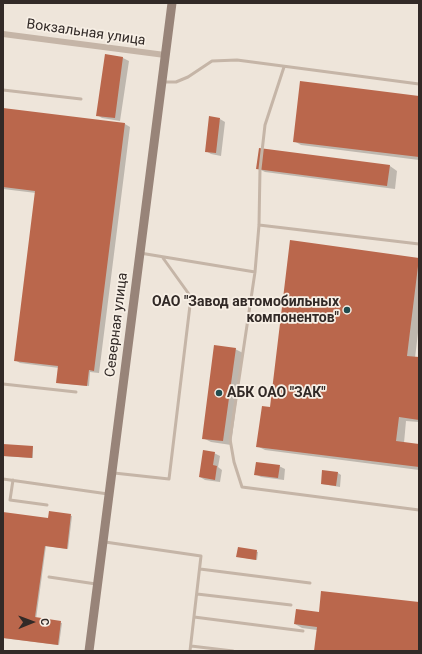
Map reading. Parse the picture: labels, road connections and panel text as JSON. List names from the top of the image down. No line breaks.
{"streets":{"main road":["Северная улица"],"street":["Вокзальная улица"]},"crossings":[["Вокзальная улица","Северная улица"]],"places":["ОАО \"Завод автомобильных компонентов\"","АБК ОАО \"ЗАК\""],"north":"right"}
